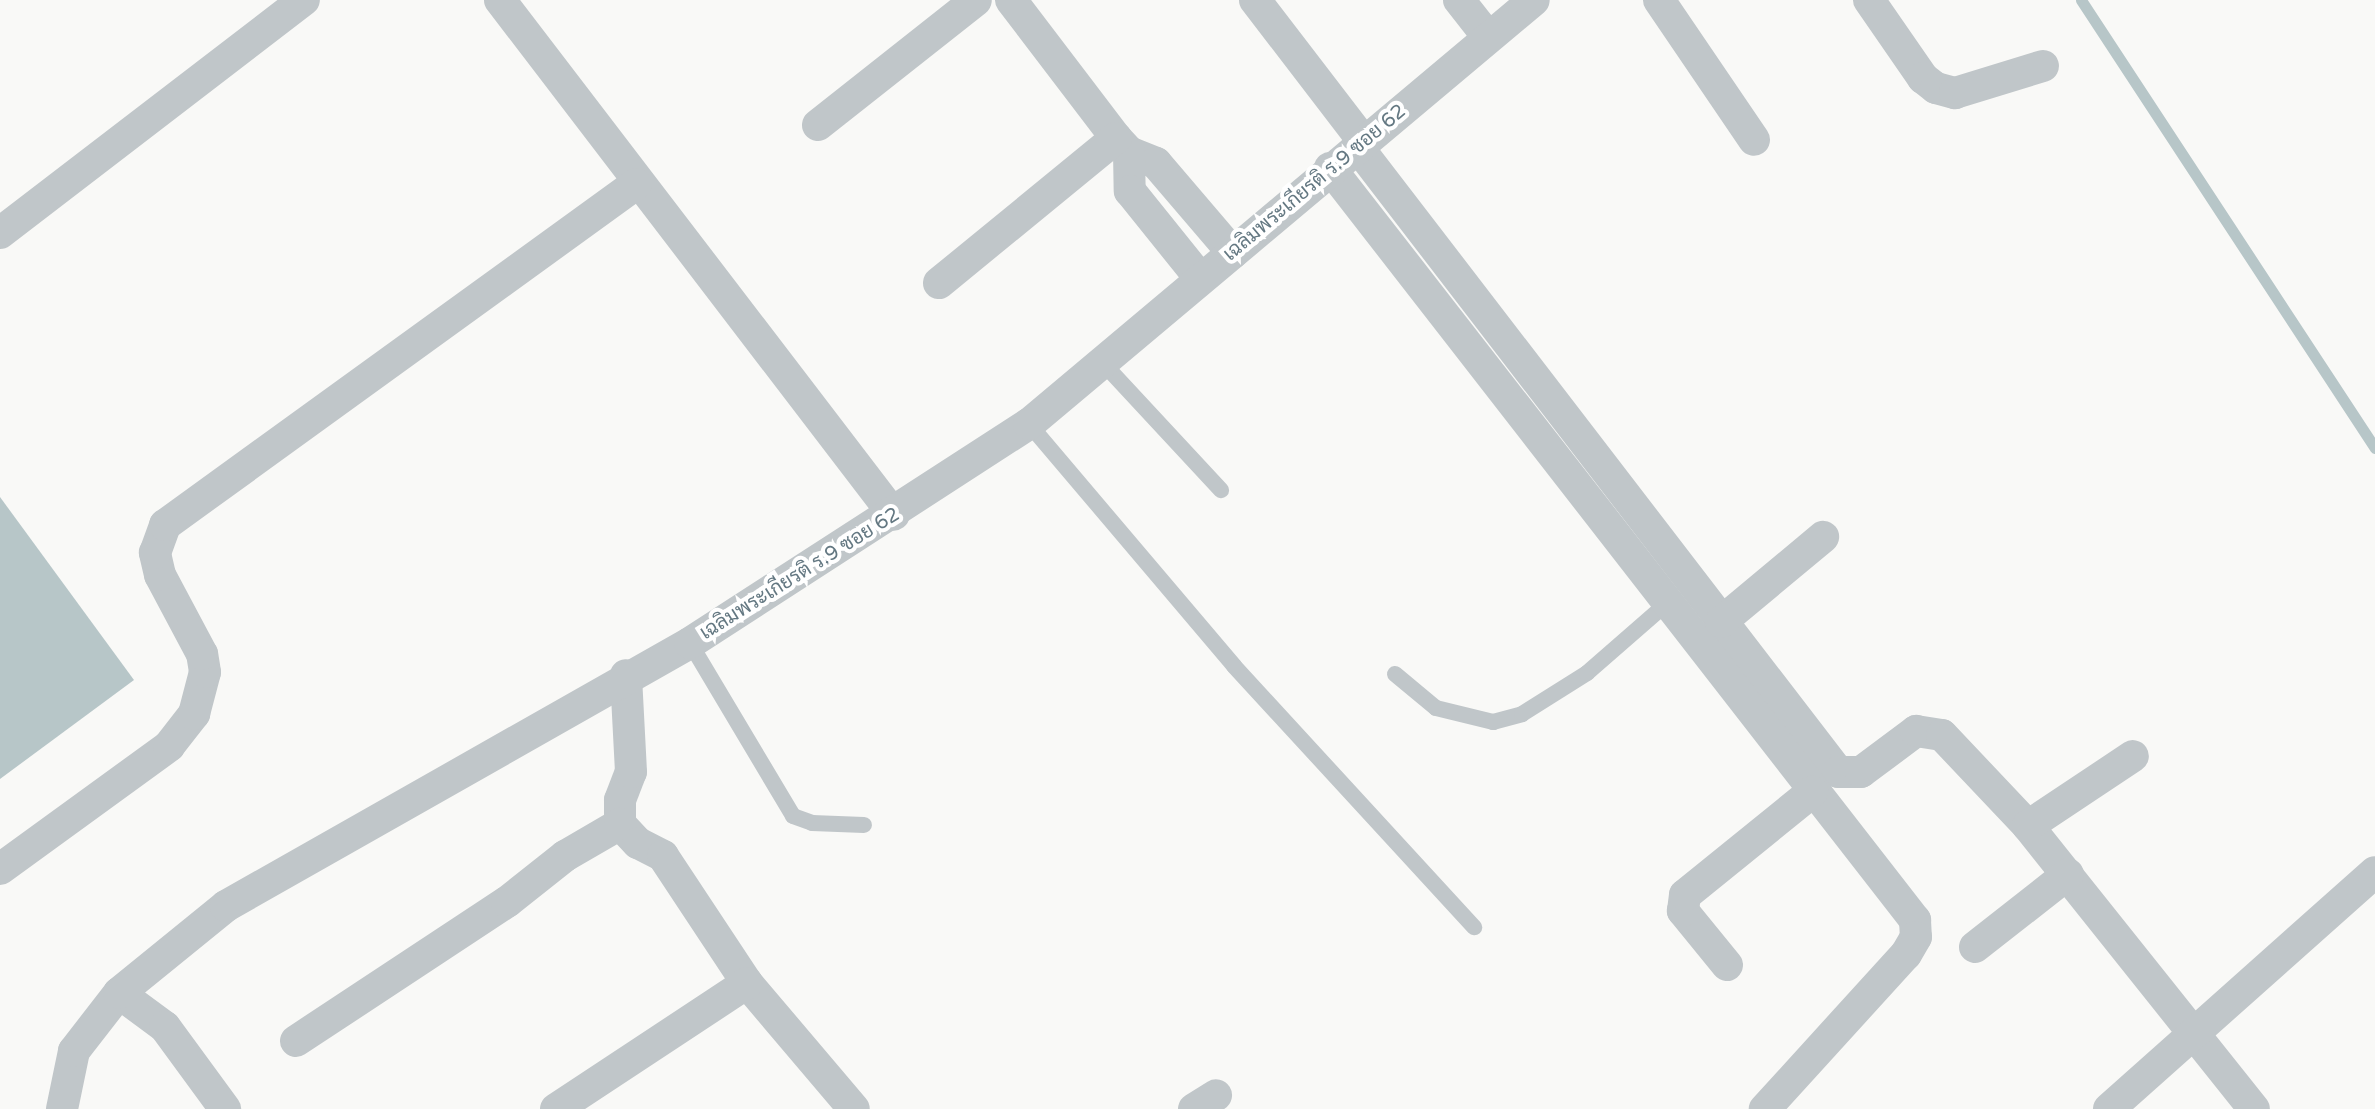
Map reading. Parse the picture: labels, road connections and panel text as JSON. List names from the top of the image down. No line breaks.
{"streets":{"street":["เฉลิมพระเกียรติ ร.9 ซอย 62"]}}
